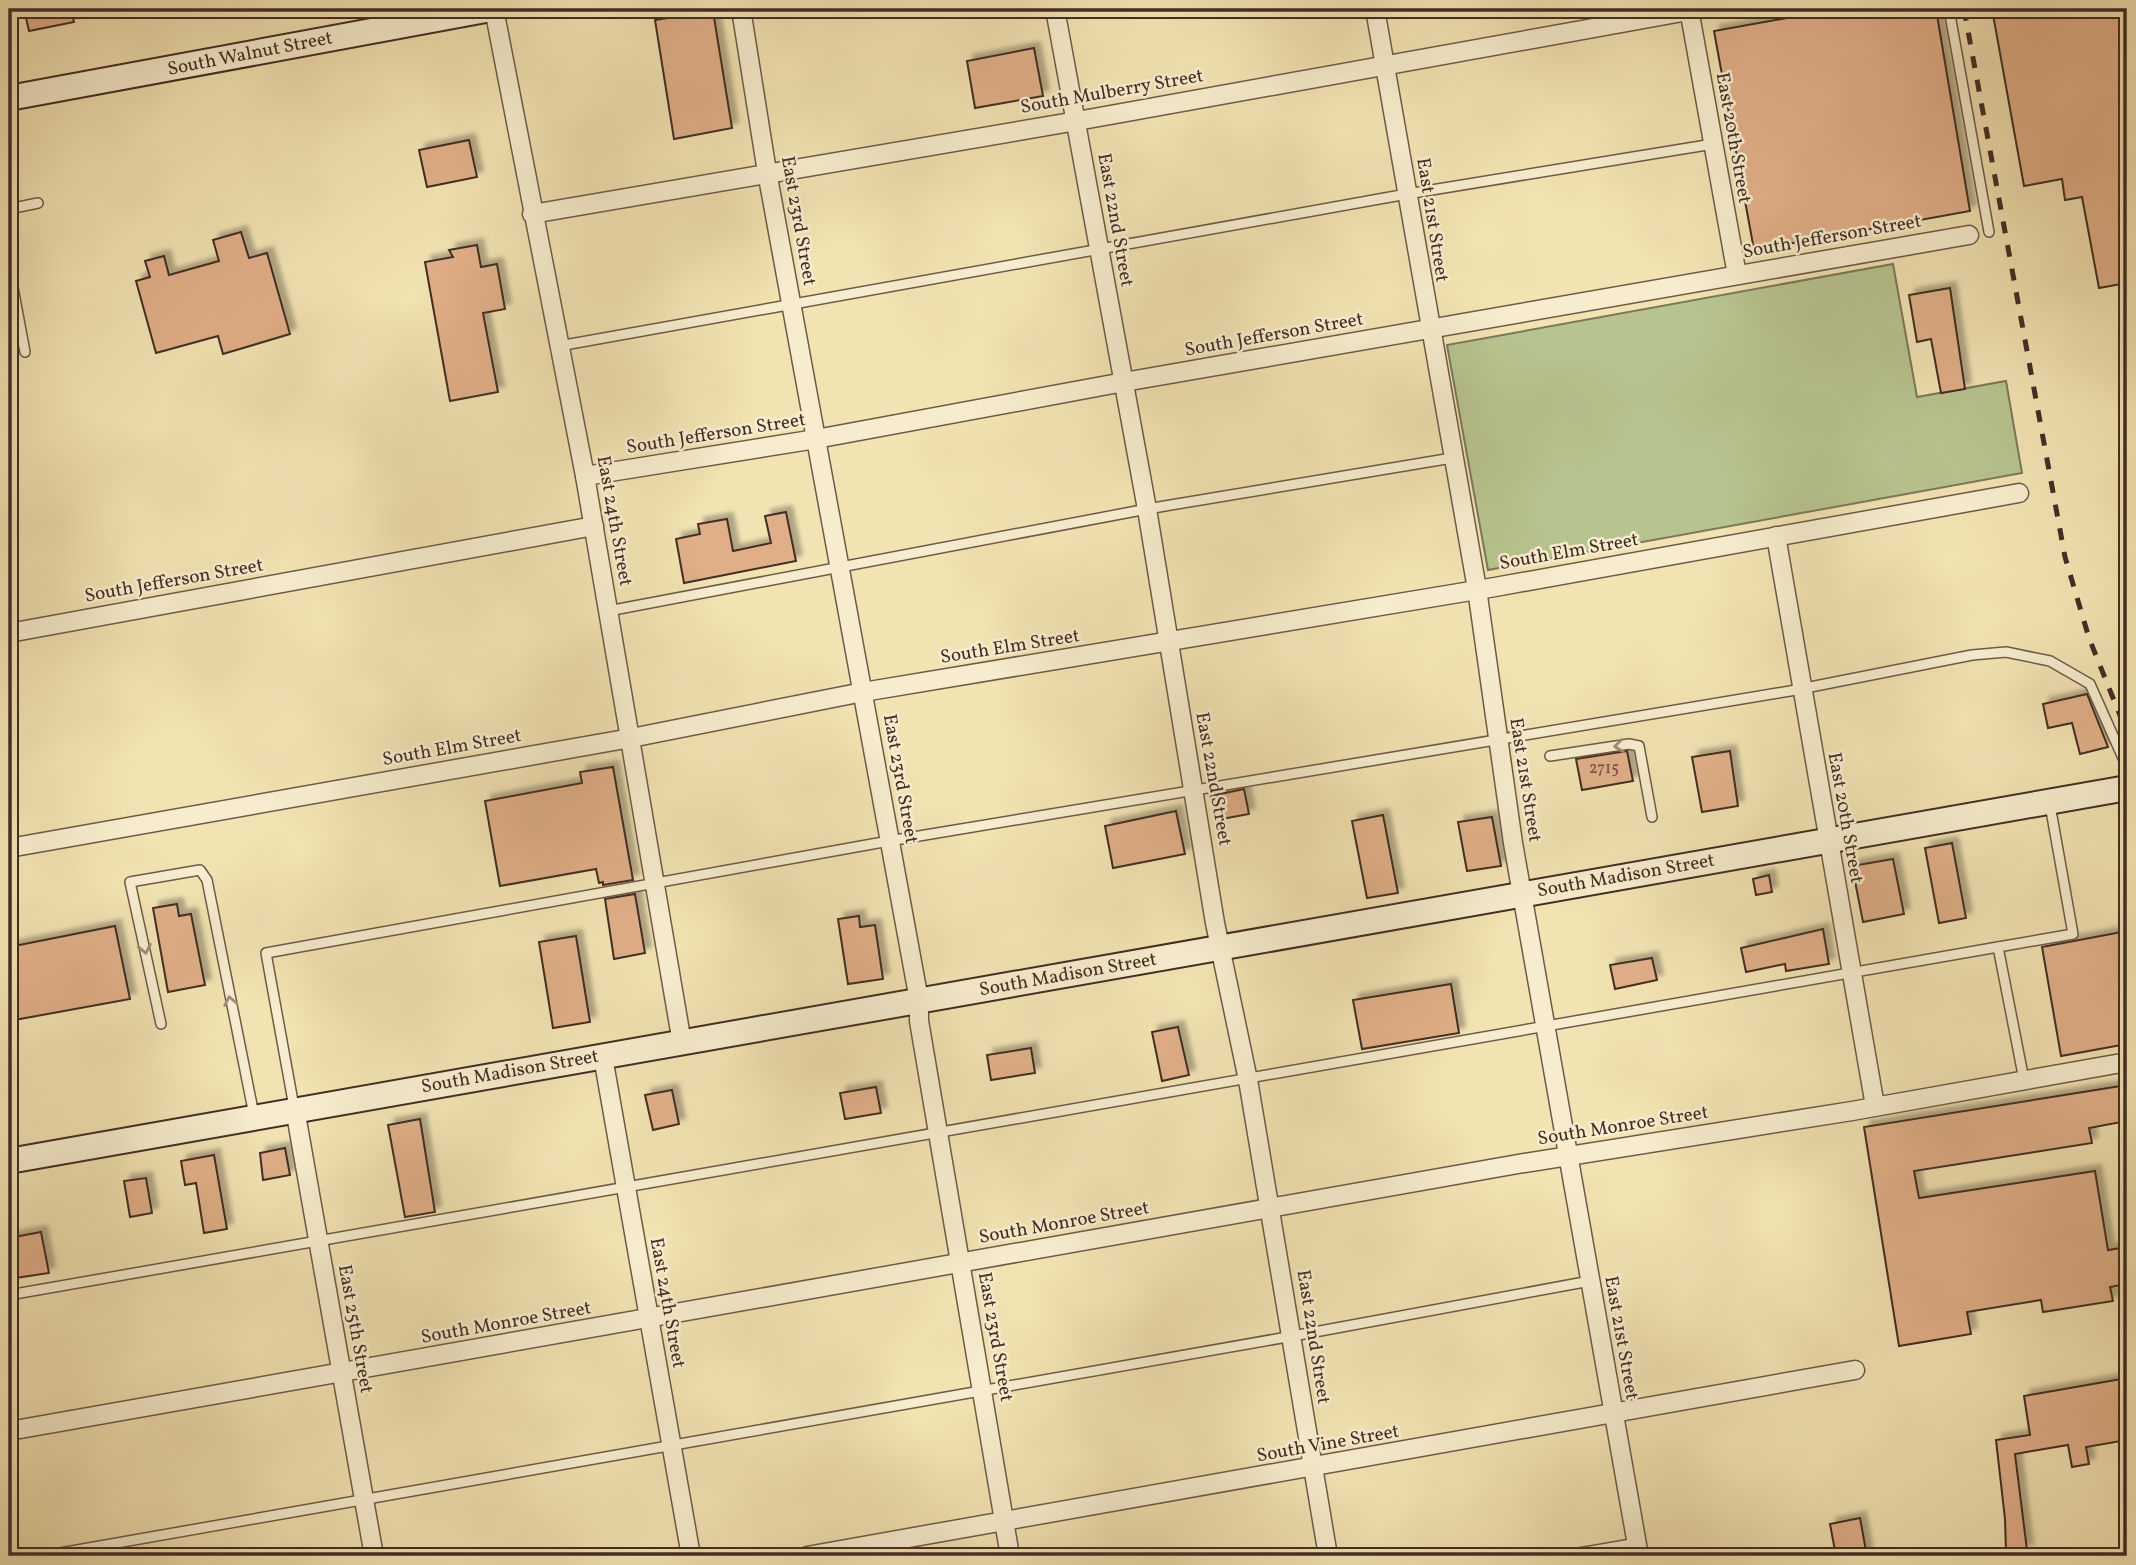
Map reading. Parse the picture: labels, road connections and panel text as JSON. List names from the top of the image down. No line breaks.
{"streets":{"main road":["South Walnut Street","South Madison Street"],"street":["South Mulberry Street","East 20th Street","East 22nd Street","East 21st Street","East 23rd Street","South Jefferson Street","East 24th Street","South Elm Street","South Monroe Street","East 25th Street","South Vine Street"]},"crossings":[["South Walnut Street","East 24th Street"],["South Mulberry Street","East 20th Street"],["South Mulberry Street","East 22nd Street"],["South Mulberry Street","East 21st Street"],["South Mulberry Street","East 23rd Street"],["South Mulberry Street","East 24th Street"],["East 20th Street","South Jefferson Street"],["East 20th Street","South Elm Street"],["East 20th Street","South Madison Street"],["East 20th Street","South Monroe Street"],["East 22nd Street","South Jefferson Street"],["East 22nd Street","South Elm Street"],["East 22nd Street","South Madison Street"],["East 22nd Street","South Monroe Street"],["East 22nd Street","South Vine Street"],["East 21st Street","South Jefferson Street"],["East 21st Street","South Elm Street"],["East 21st Street","South Madison Street"],["East 21st Street","South Monroe Street"],["East 21st Street","South Vine Street"],["East 23rd Street","South Jefferson Street"],["East 23rd Street","South Elm Street"],["East 23rd Street","South Madison Street"],["East 23rd Street","South Monroe Street"],["East 23rd Street","South Vine Street"],["South Jefferson Street","East 24th Street"],["East 24th Street","South Elm Street"],["East 24th Street","South Madison Street"],["East 24th Street","South Monroe Street"],["South Madison Street","East 25th Street"],["South Monroe Street","East 25th Street"]],"house_numbers":["2715"]}
